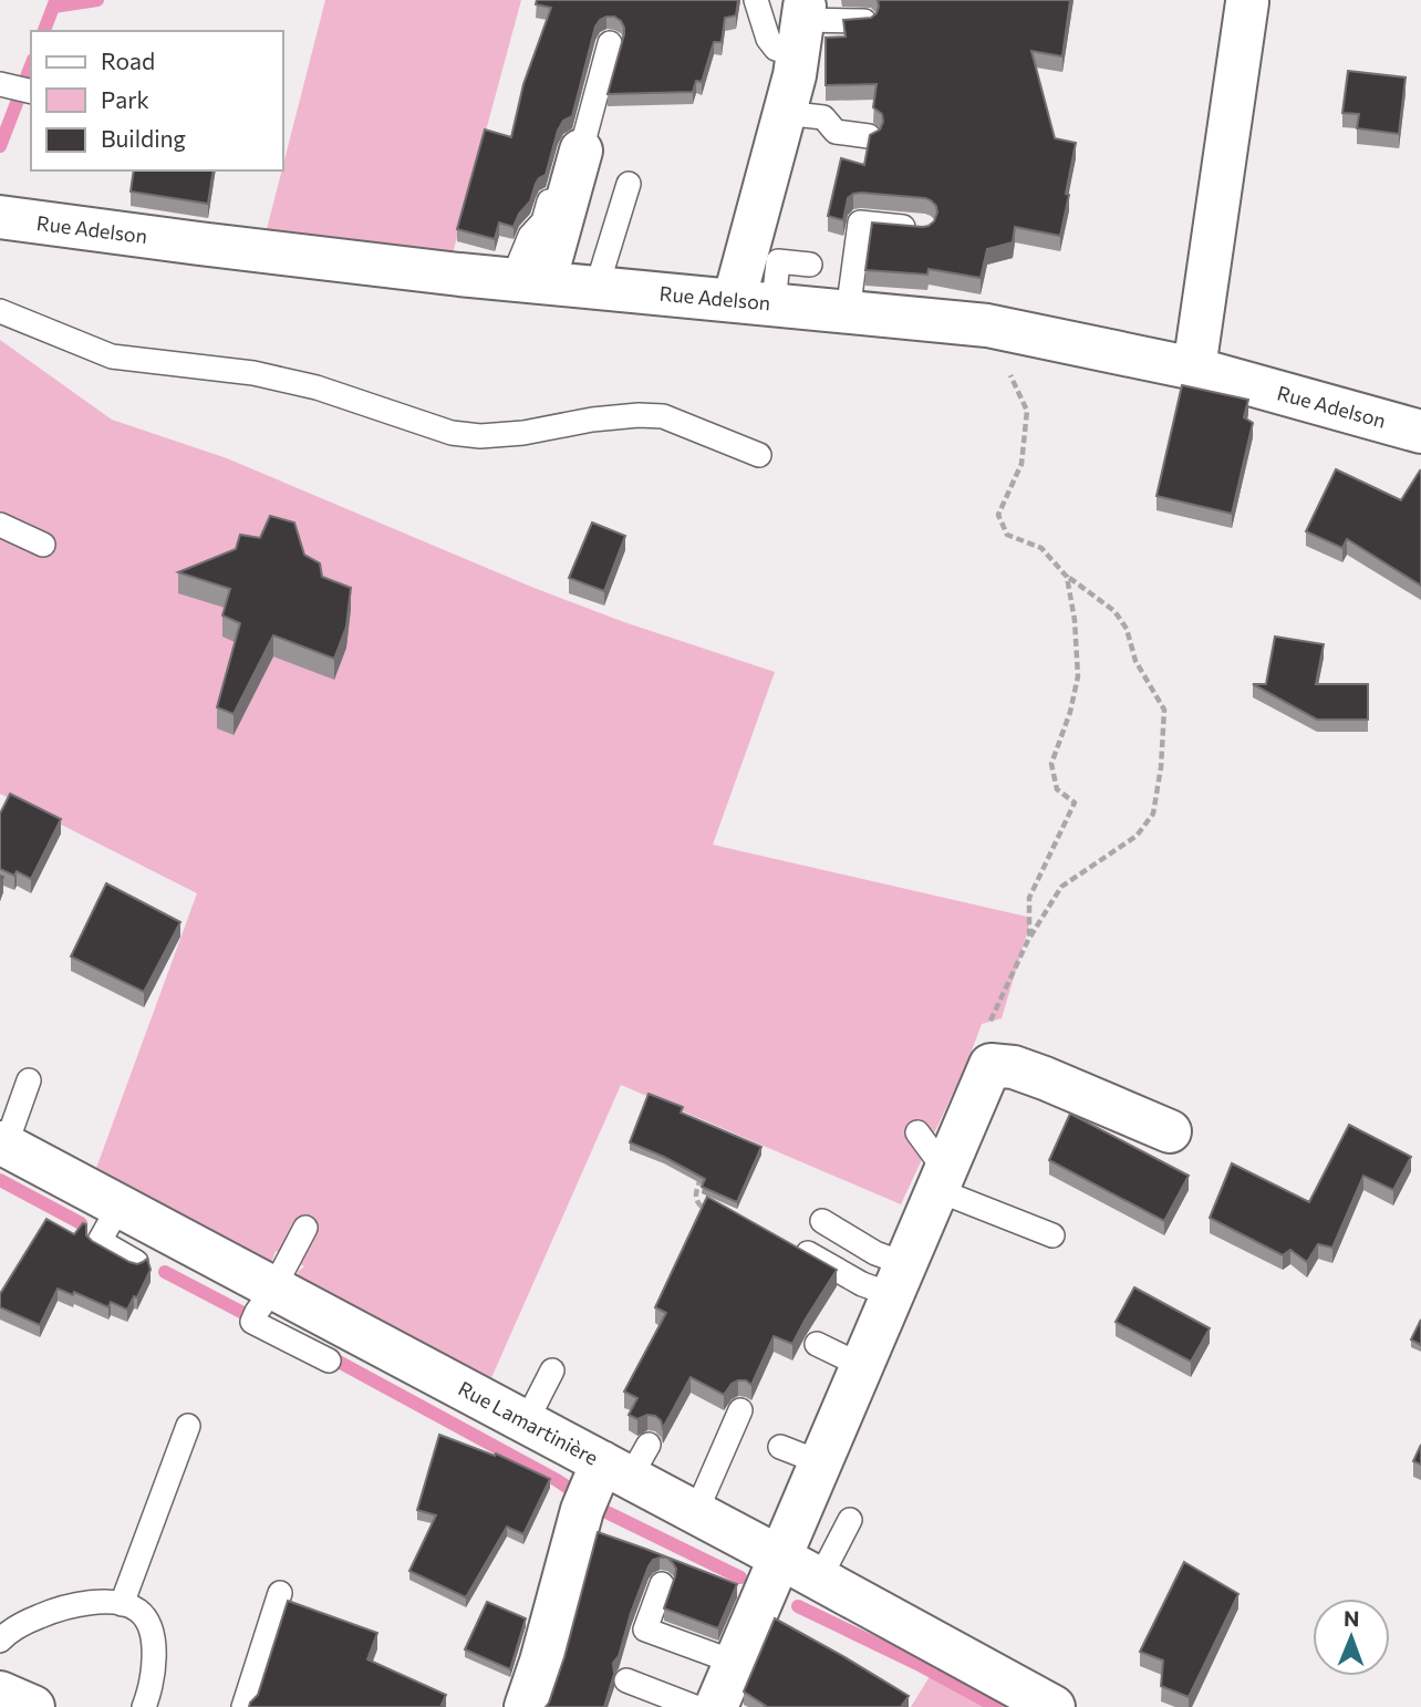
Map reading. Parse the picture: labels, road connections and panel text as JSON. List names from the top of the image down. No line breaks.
{"streets":{"street":["Rue Adelson","Rue Lamartinière"]},"legend":["Road","Park","Building"],"north":"top"}
